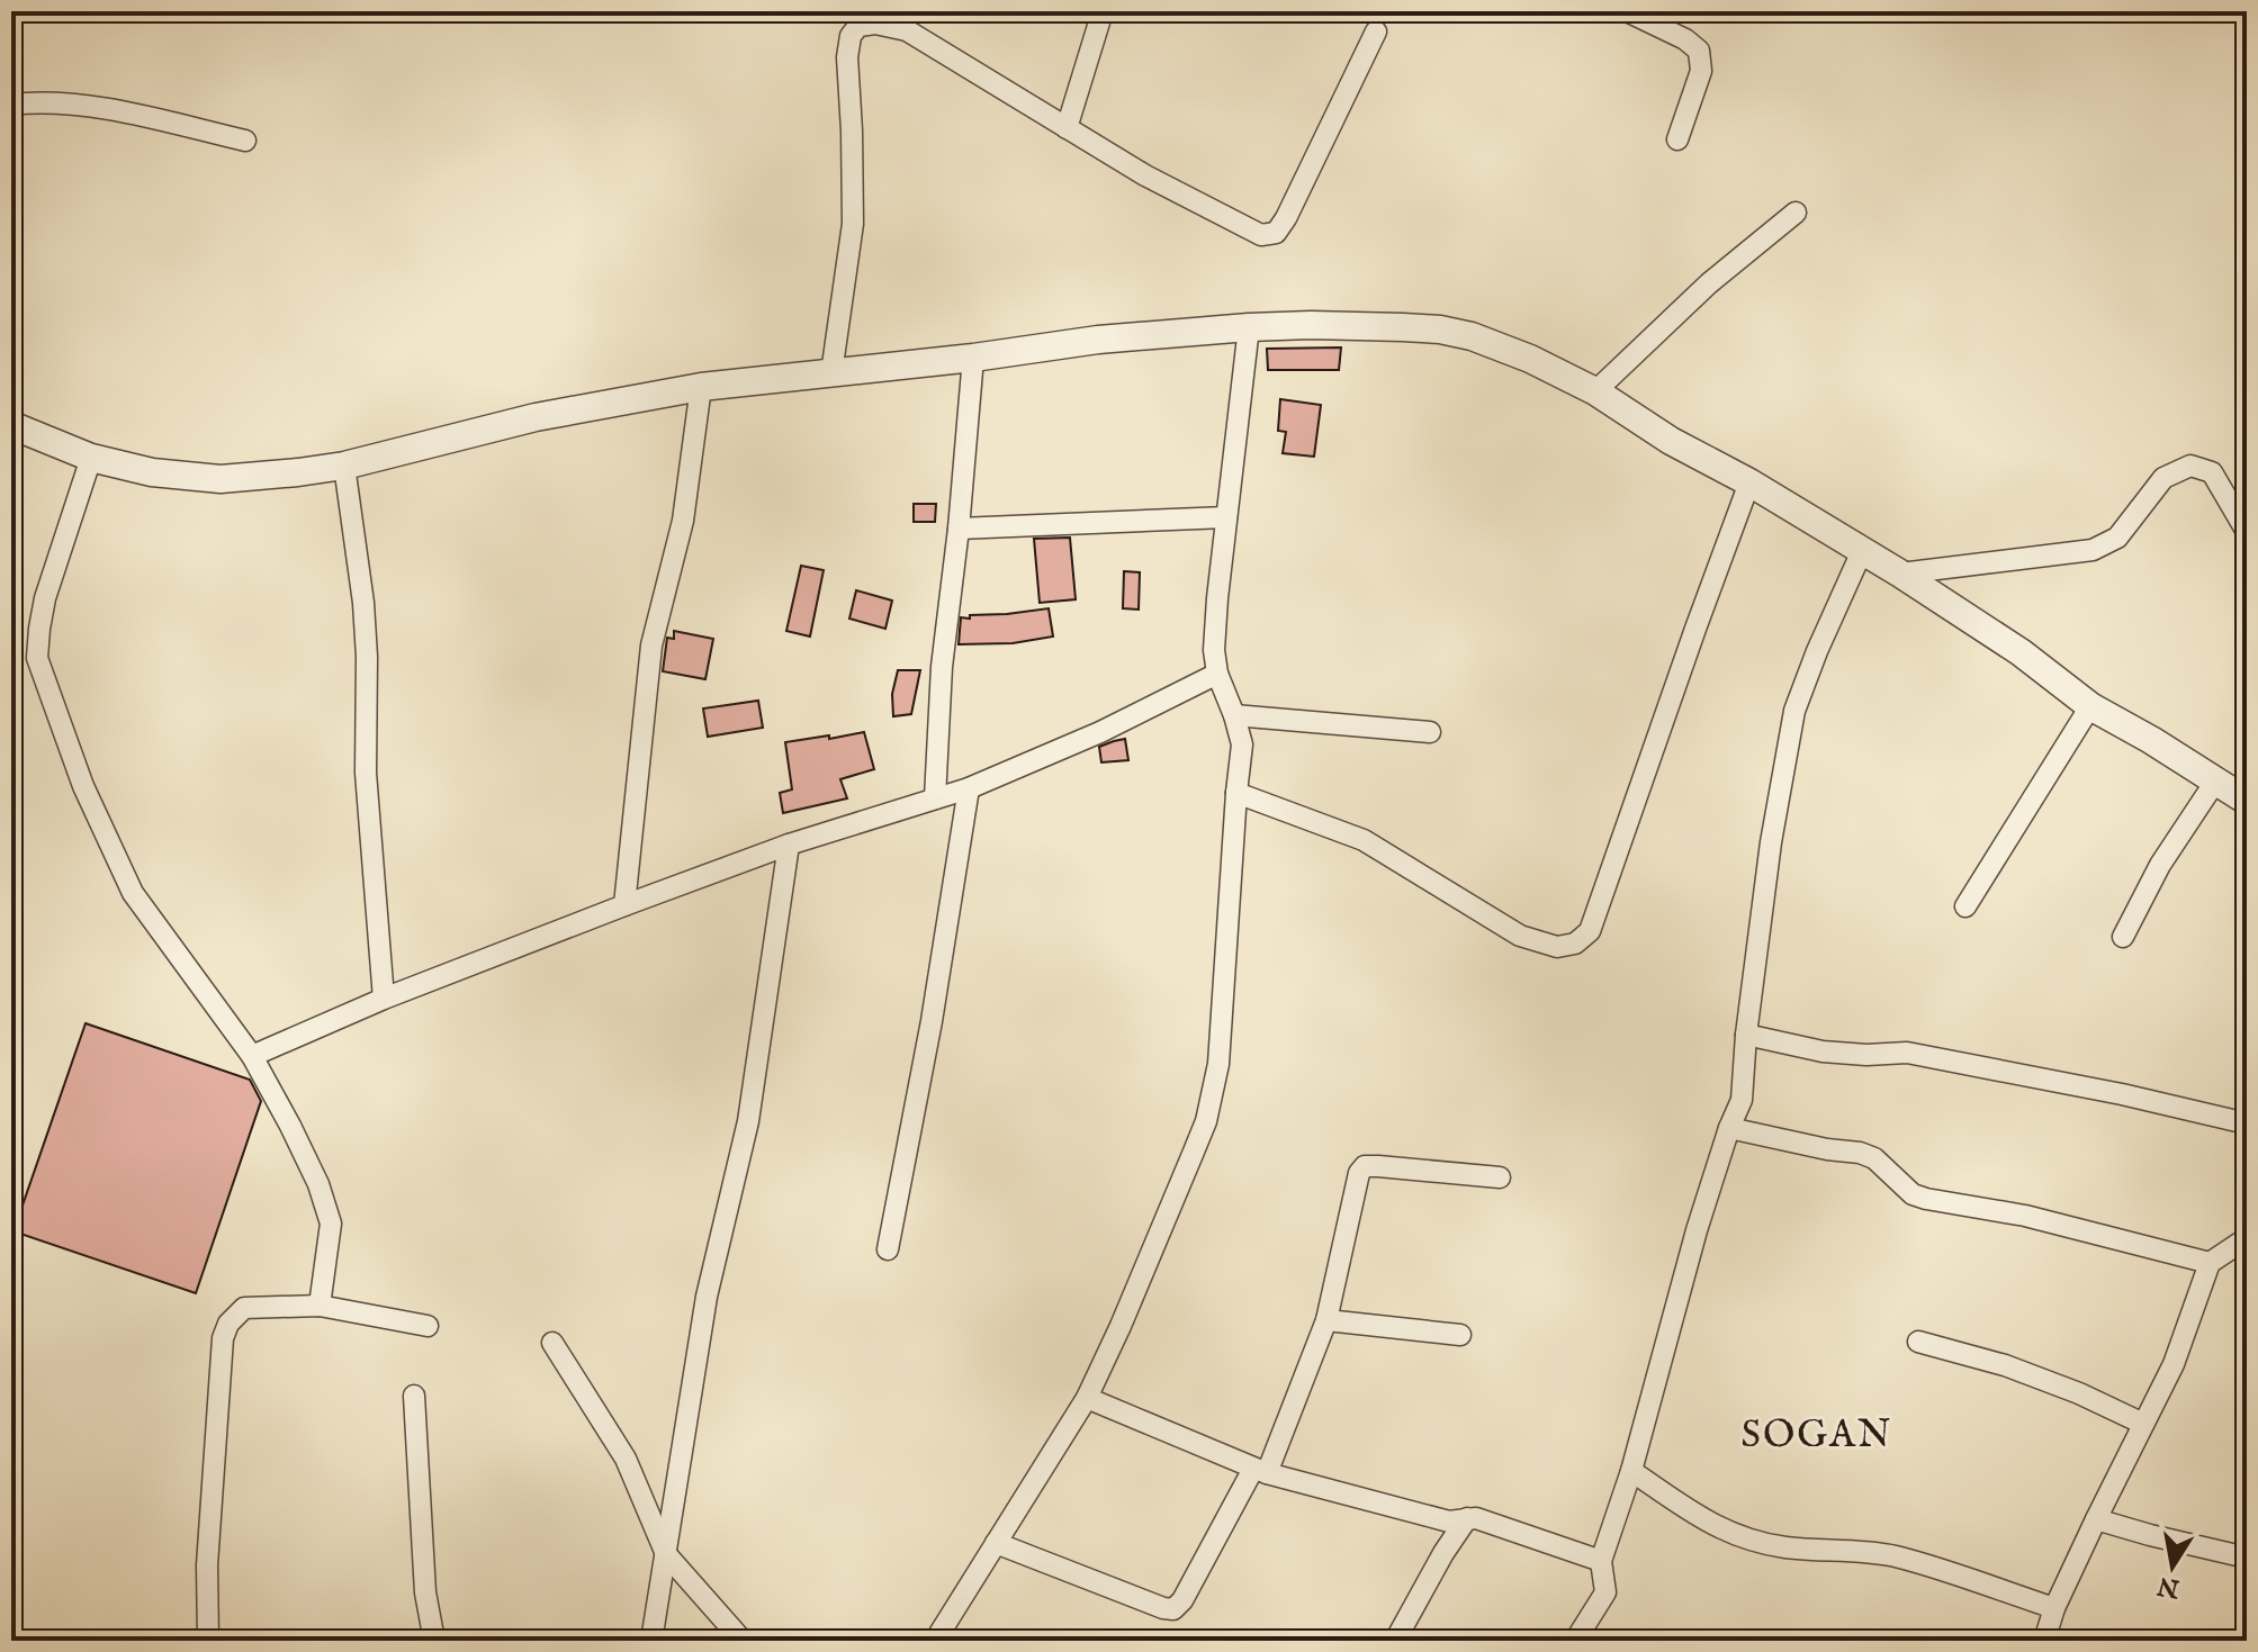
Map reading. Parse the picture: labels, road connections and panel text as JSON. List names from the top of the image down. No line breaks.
{"districts":["SOGAN"],"north":"bottom"}
